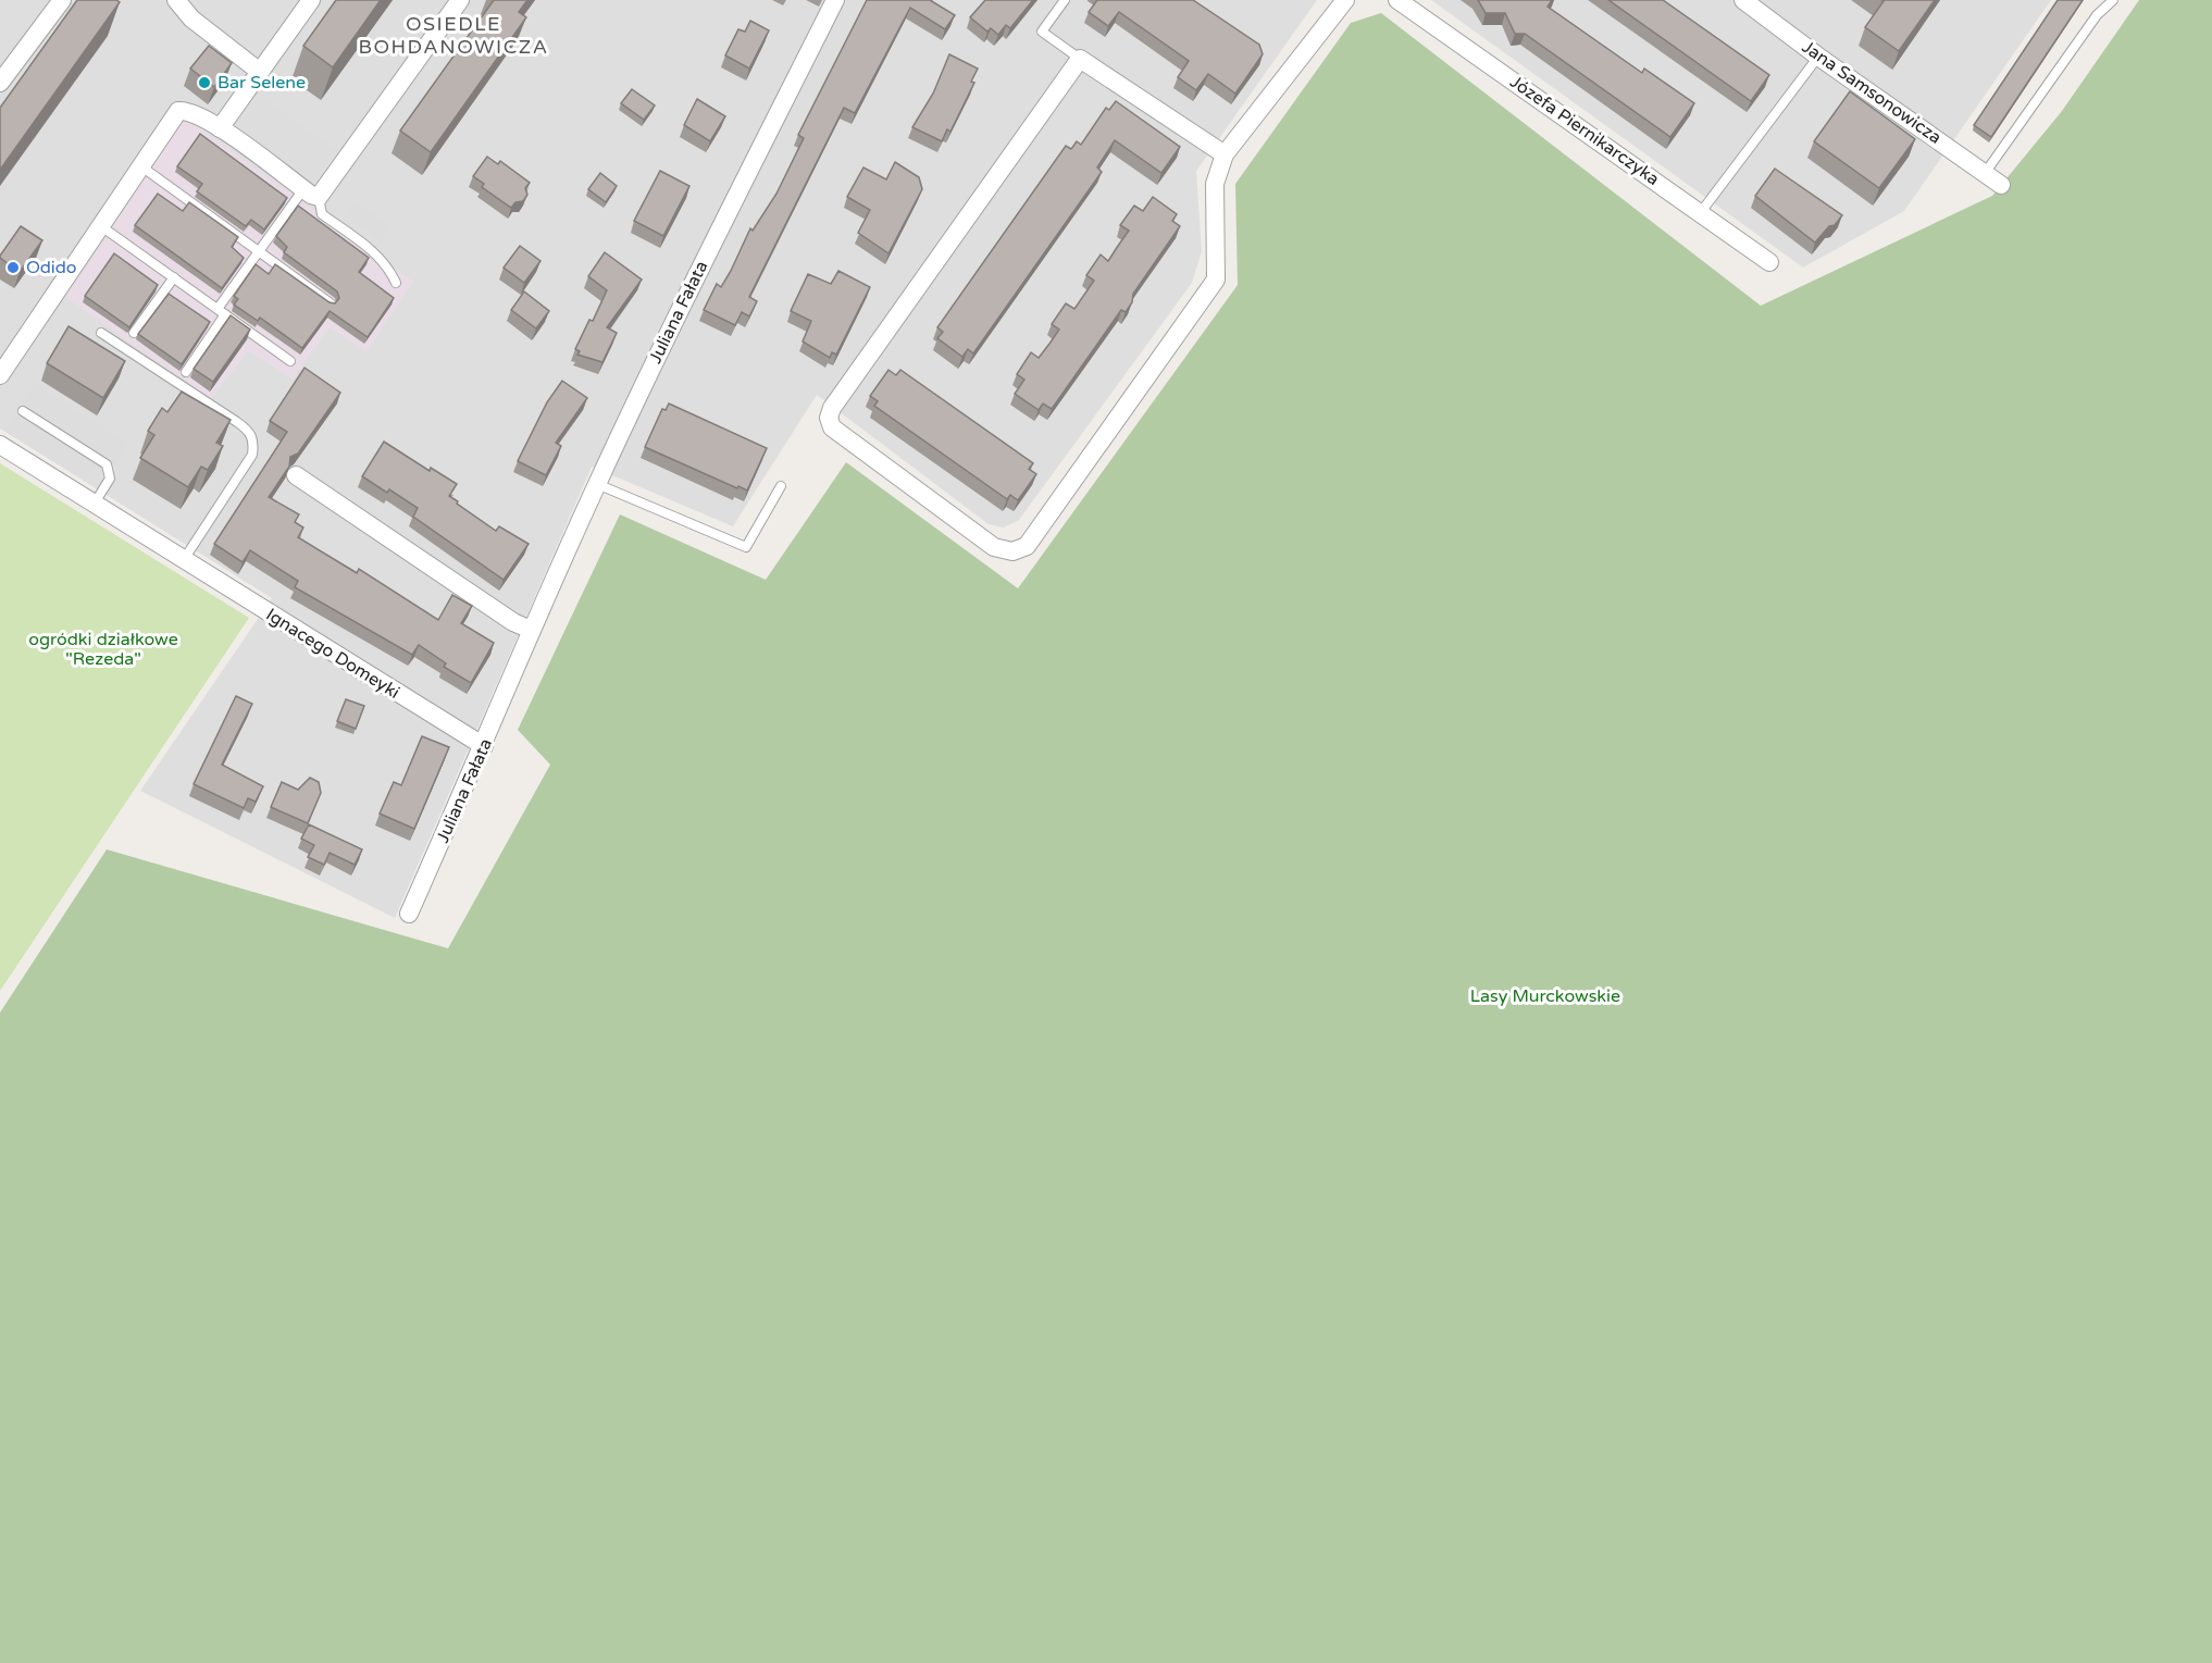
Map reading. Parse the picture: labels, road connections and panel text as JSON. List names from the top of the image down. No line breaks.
{"streets":{"street":["Jana Samsonowicza","Józefa Piernikarczyka","Juliana Fałata","Ignacego Domeyki"]},"crossings":[["Juliana Fałata","Ignacego Domeyki"]],"districts":["OSIEDLE BOHDANOWICZA"],"parks":["ogródki działkowe \"Rezeda\"","Lasy Murckowskie"],"places":["Bar Selene","Odido"]}
